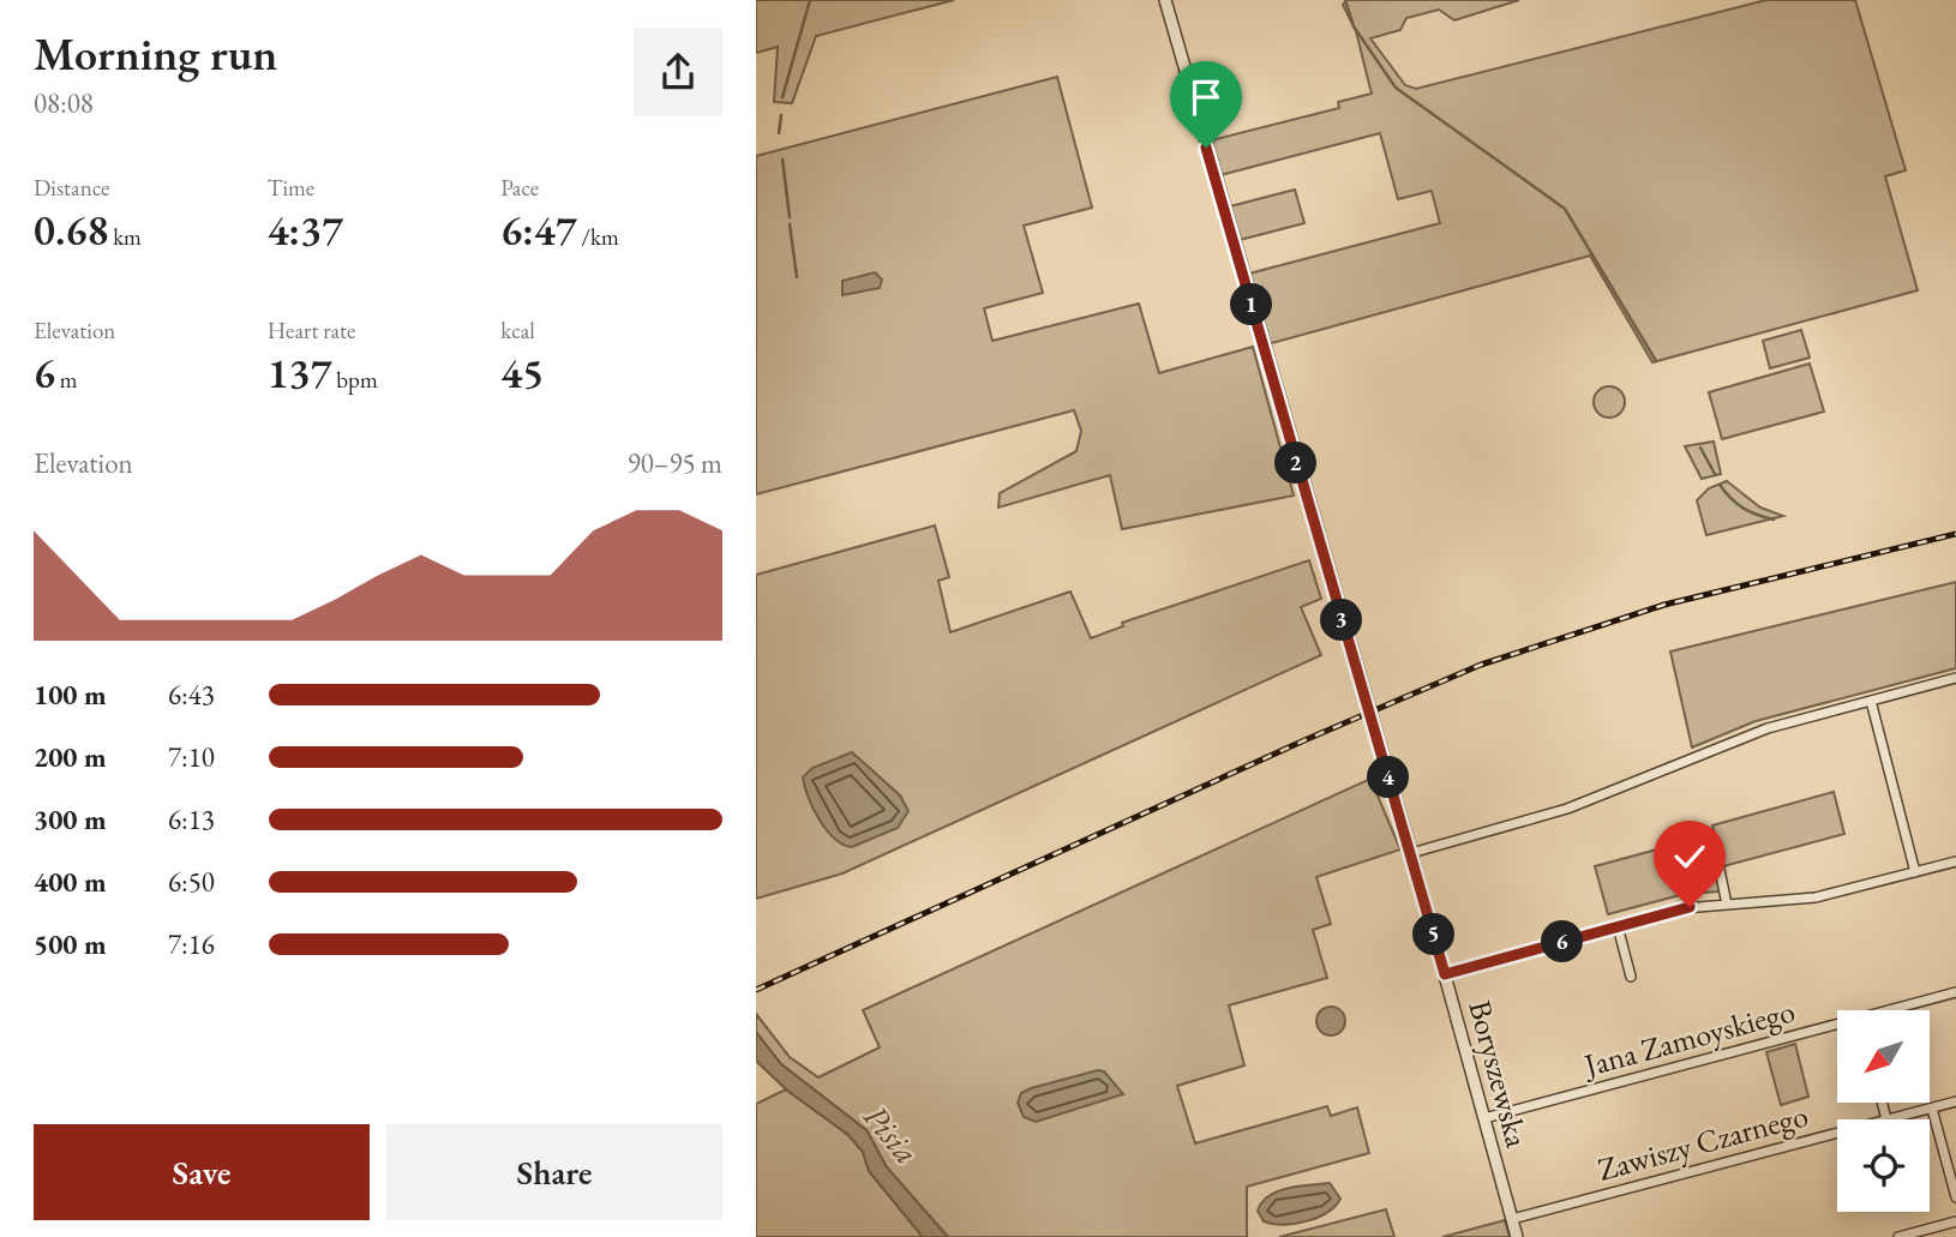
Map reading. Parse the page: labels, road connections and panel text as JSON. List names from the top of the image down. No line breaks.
{"streets":{"street":["Jana Zamoyskiego","Boryszewska","Zawiszy Czarnego"]},"crossings":[["Jana Zamoyskiego","Boryszewska"],["Boryszewska","Zawiszy Czarnego"]],"water":["Pisia"],"north":"bottom left","page":{"heading":["Morning run","08:08"],"stats":[["Distance","0.68 km"],["Time","4:37"],["Pace","6:47 /km"],["Elevation","6 m"],["Heart rate","137 bpm"],["kcal","45"]],"pins":["1","2","3","4","5","6"],"chart":["Elevation","90–95 m"],"list":[{"name":"100 m","note":"6:43"},{"name":"200 m","note":"7:10"},{"name":"300 m","note":"6:13"},{"name":"400 m","note":"6:50"},{"name":"500 m","note":"7:16"}],"buttons":["Save","Share"]}}
